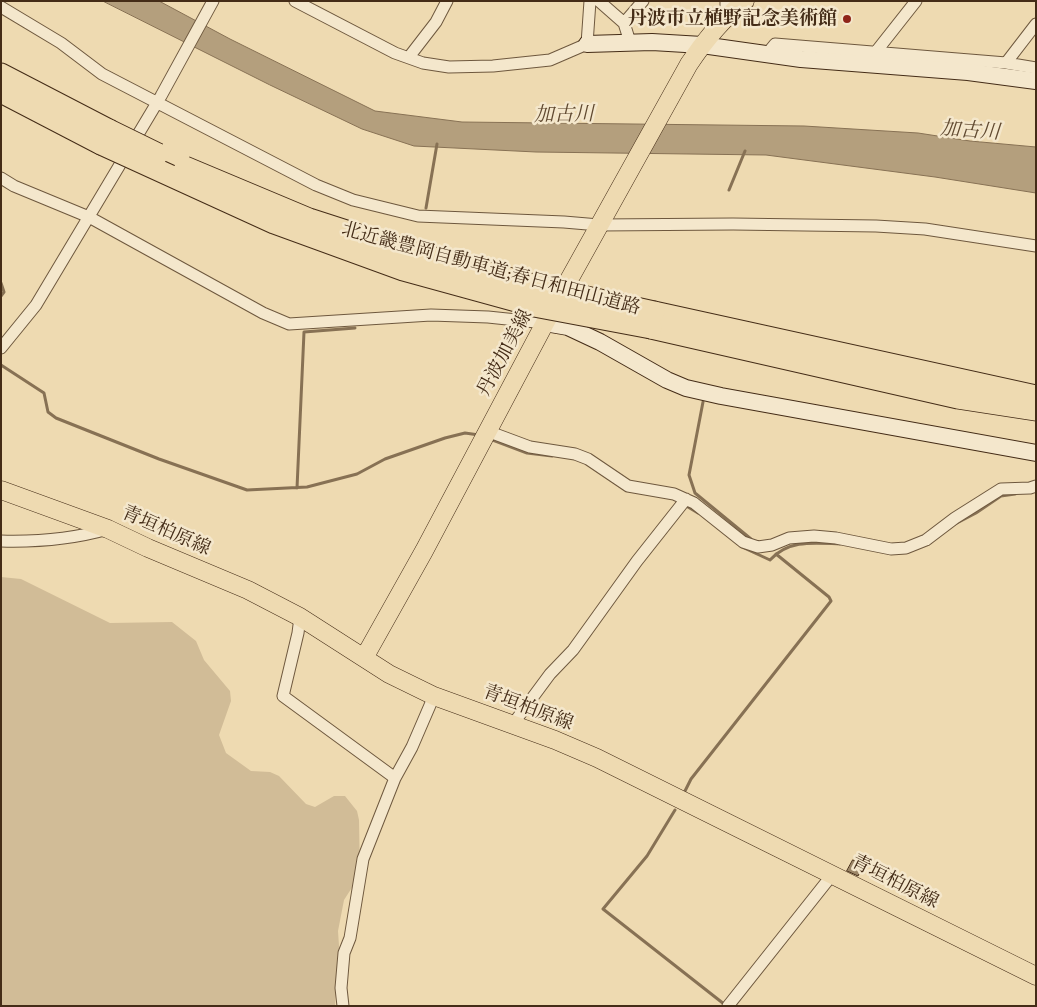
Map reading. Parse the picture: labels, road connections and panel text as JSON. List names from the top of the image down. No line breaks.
{"streets":{"highway":["北近畿豊岡自動車道;春日和田山道路"],"main road":["丹波加美線","青垣柏原線"]},"crossings":[["丹波加美線","青垣柏原線"]],"water":["加古川"],"places":["丹波市立植野記念美術館"]}
